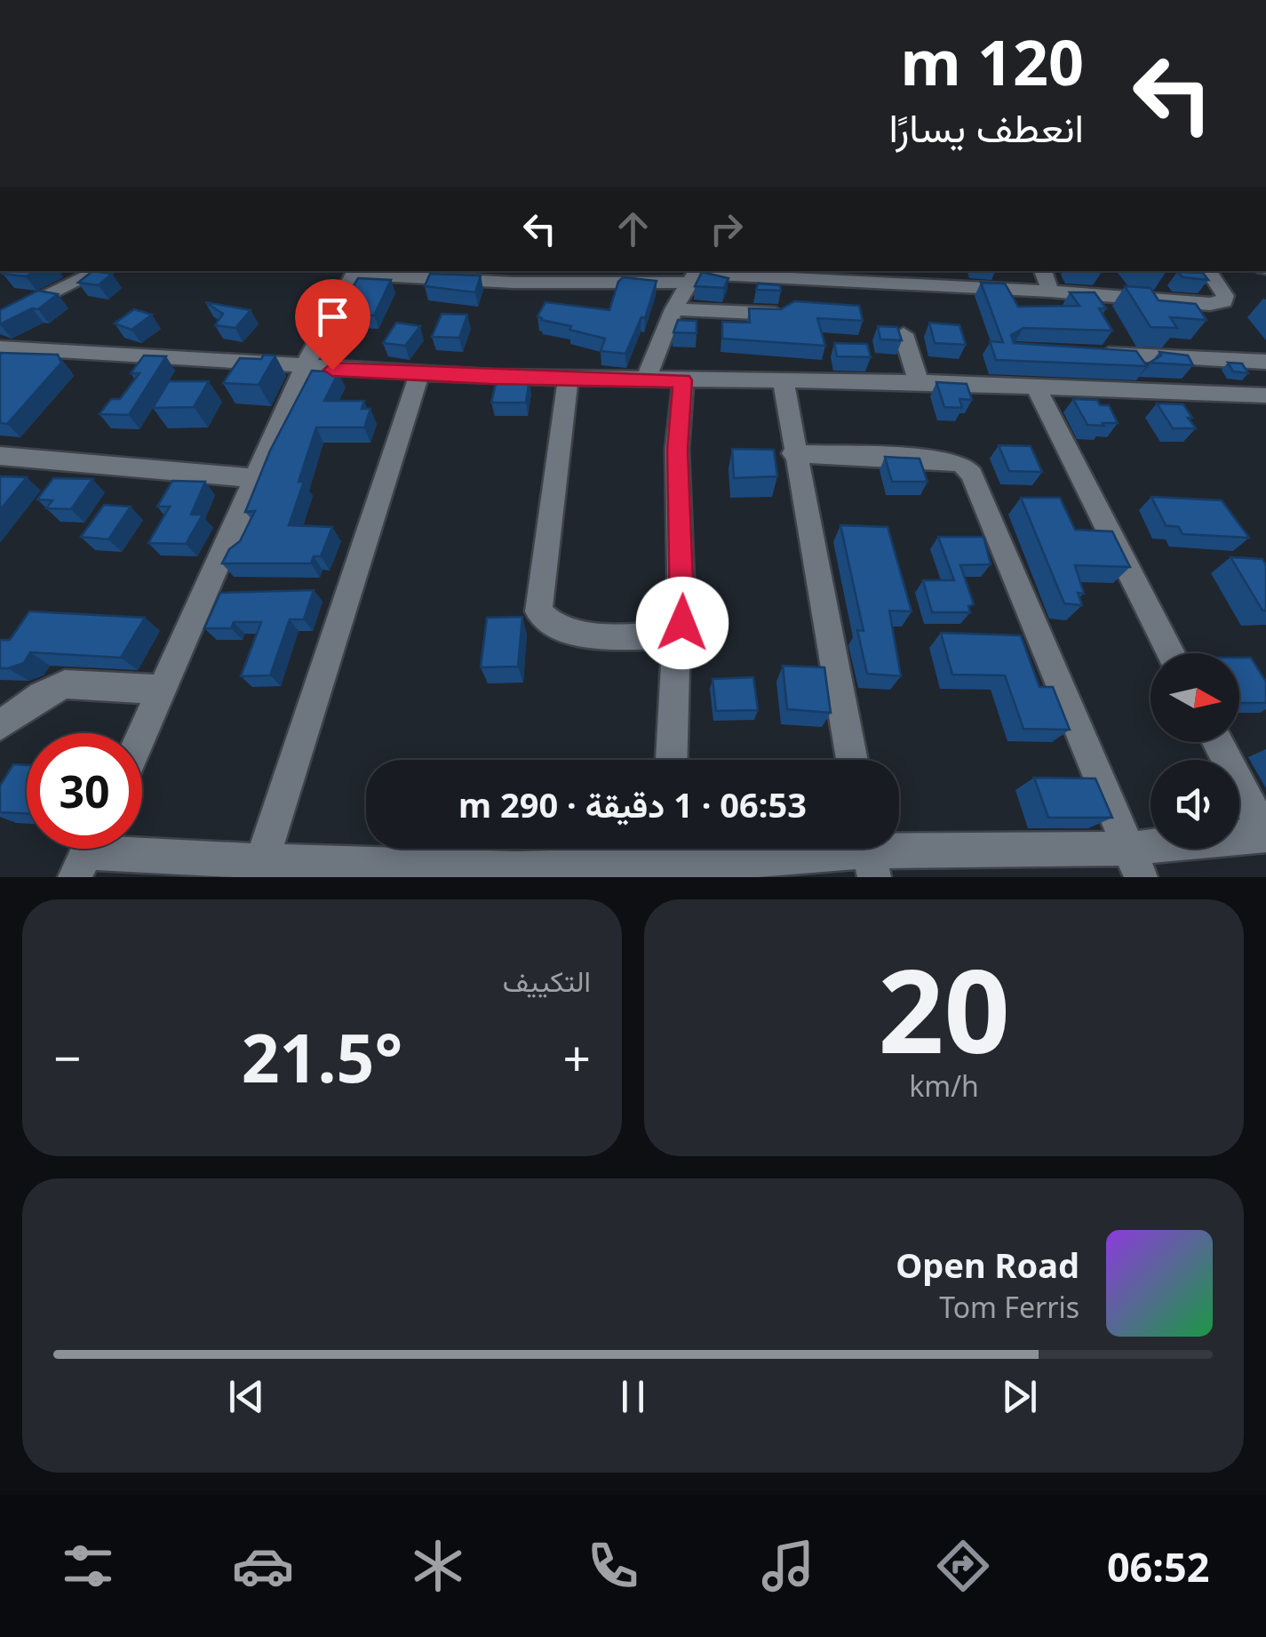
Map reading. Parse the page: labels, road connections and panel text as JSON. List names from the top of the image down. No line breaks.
{"north":"right","page":{"turn":["120 m","انعطف يسارًا"],"limit":"30","trip":"06:53 · 1 دقيقة · 290 m","tile":[["20","km/h"],"التكييف"],"heat":["−","21.5°","+"],"song":["Open Road","Tom Ferris"],"tabs":"06:52"}}
